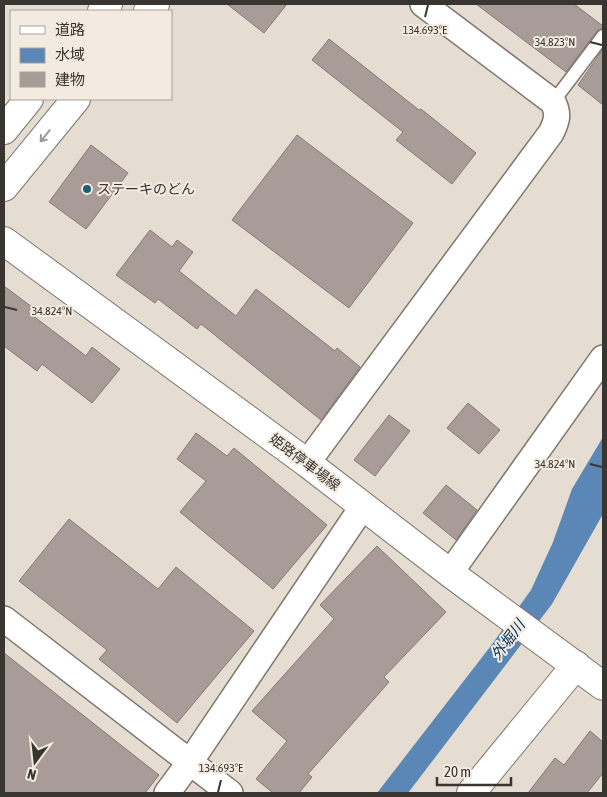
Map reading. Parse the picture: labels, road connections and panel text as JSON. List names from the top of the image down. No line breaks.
{"streets":{"main road":["姫路停車場線"]},"water":["外堀川"],"places":["ステーキのどん"],"legend":["道路","水域","建物"],"scale_bar":"20 m","north":"bottom","coordinates":["134.693°E","34.823°N","34.824°N"]}
